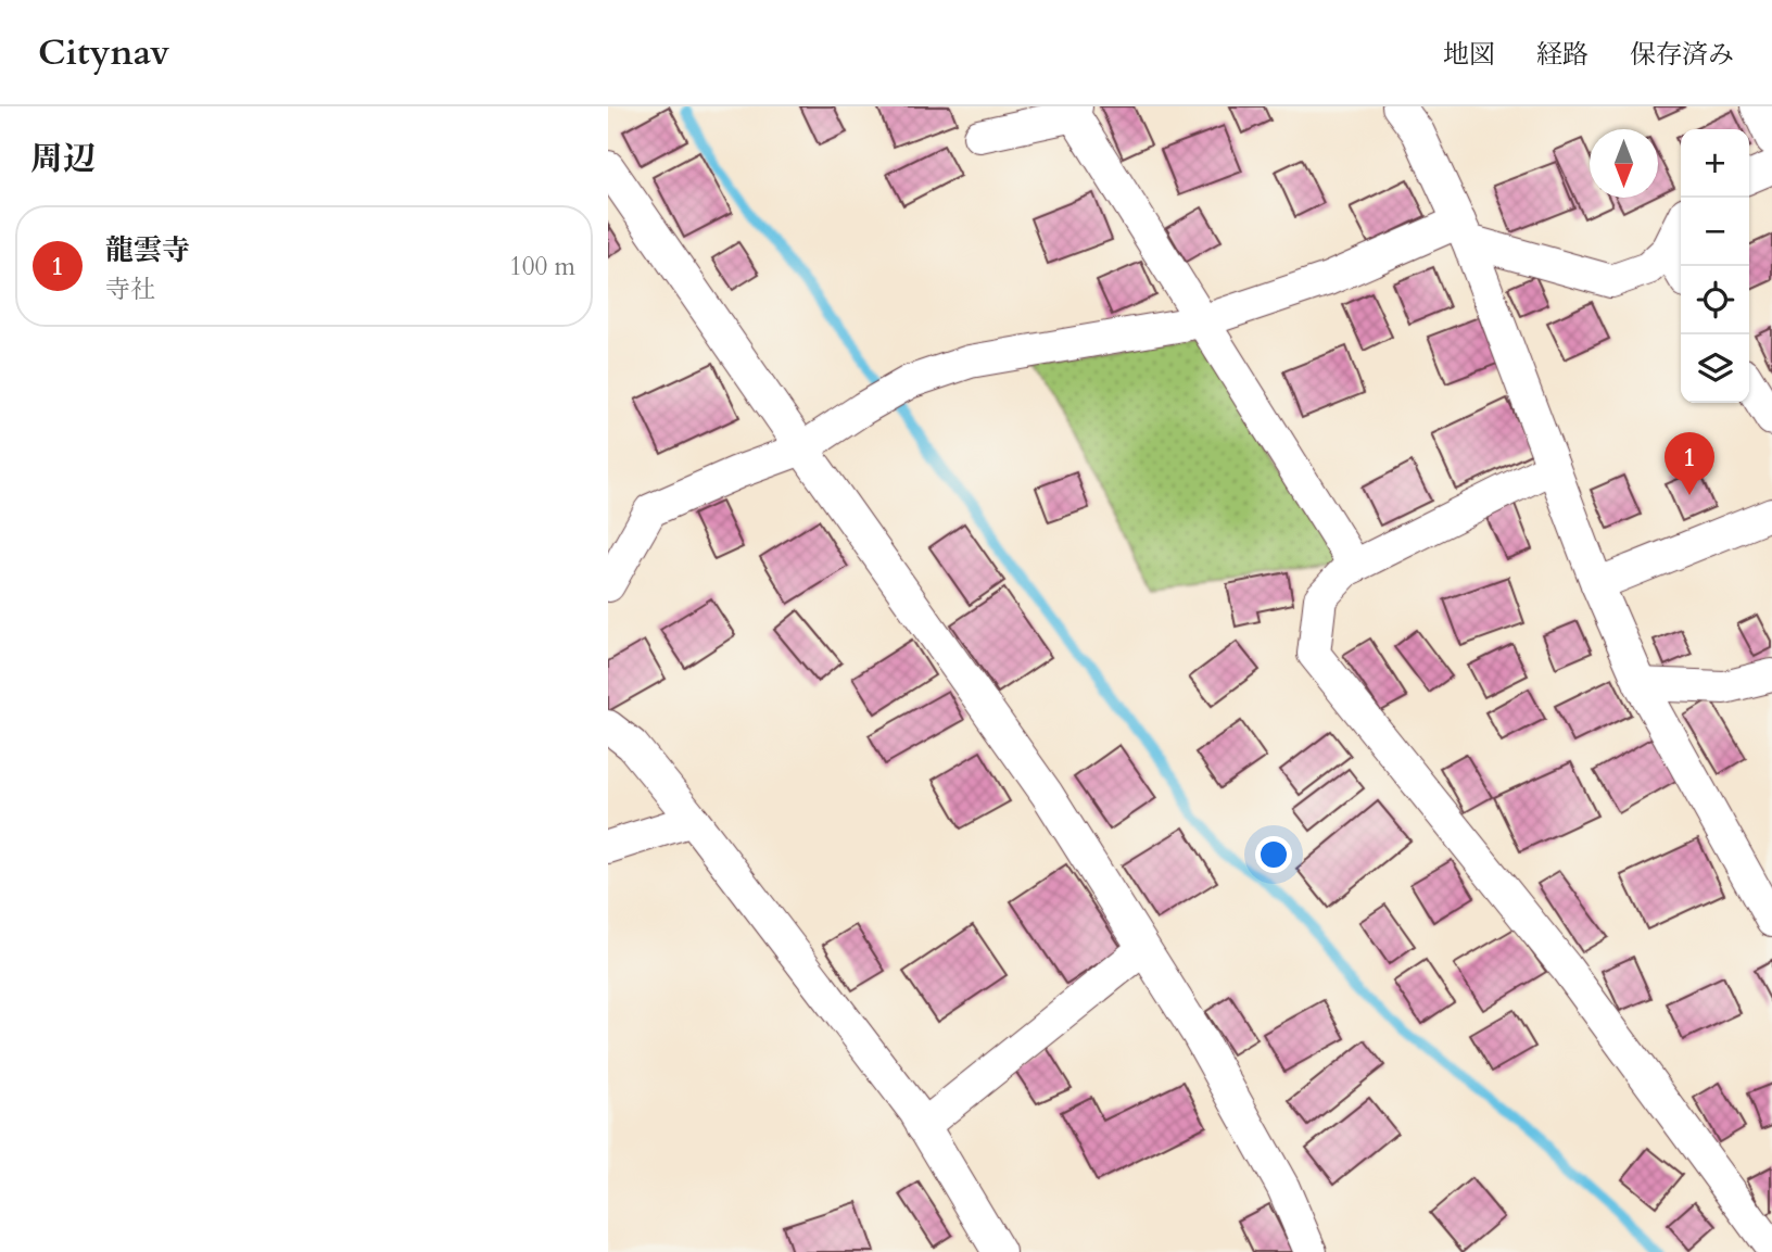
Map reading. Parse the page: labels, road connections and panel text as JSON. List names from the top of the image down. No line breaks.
{"north":"bottom","page":{"header":"Citynav","nav":["地図","経路","保存済み"],"heading":"周辺","map_buttons":["+","−"],"list":[{"mark":"1","name":"龍雲寺","note":"寺社","value":"100 m"}],"pins":"1"}}
